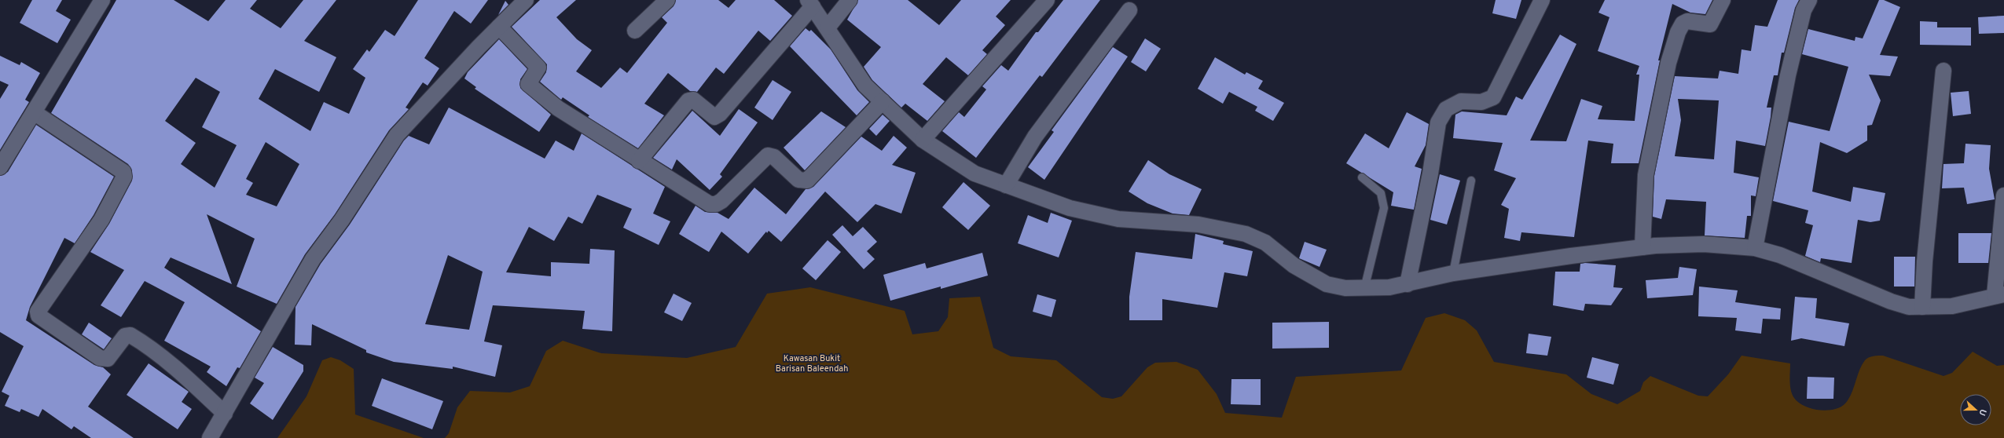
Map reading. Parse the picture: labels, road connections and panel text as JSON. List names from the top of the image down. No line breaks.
{"parks":["Kawasan Bukit Barisan Baleendah"],"north":"right"}
